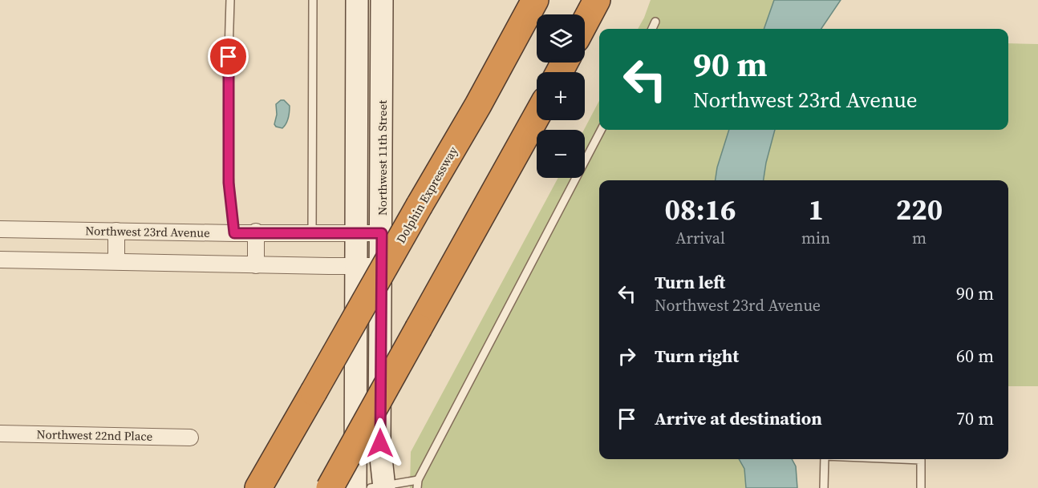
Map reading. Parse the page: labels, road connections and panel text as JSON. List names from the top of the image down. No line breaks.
{"streets":{"highway":["Dolphin Expressway"],"street":["Northwest 11th Street","Northwest 23rd Avenue","Northwest 22nd Place"]},"crossings":[["Northwest 11th Street","Northwest 23rd Avenue"]],"page":{"map_buttons":["+","−"],"turn":["90 m","Northwest 23rd Avenue"],"eta":["08:16","Arrival","1","min","220","m"],"list":[{"name":"Turn left","note":"Northwest 23rd Avenue","value":"90 m"},{"name":"Turn right","value":"60 m"},{"name":"Arrive at destination","value":"70 m"}]}}
